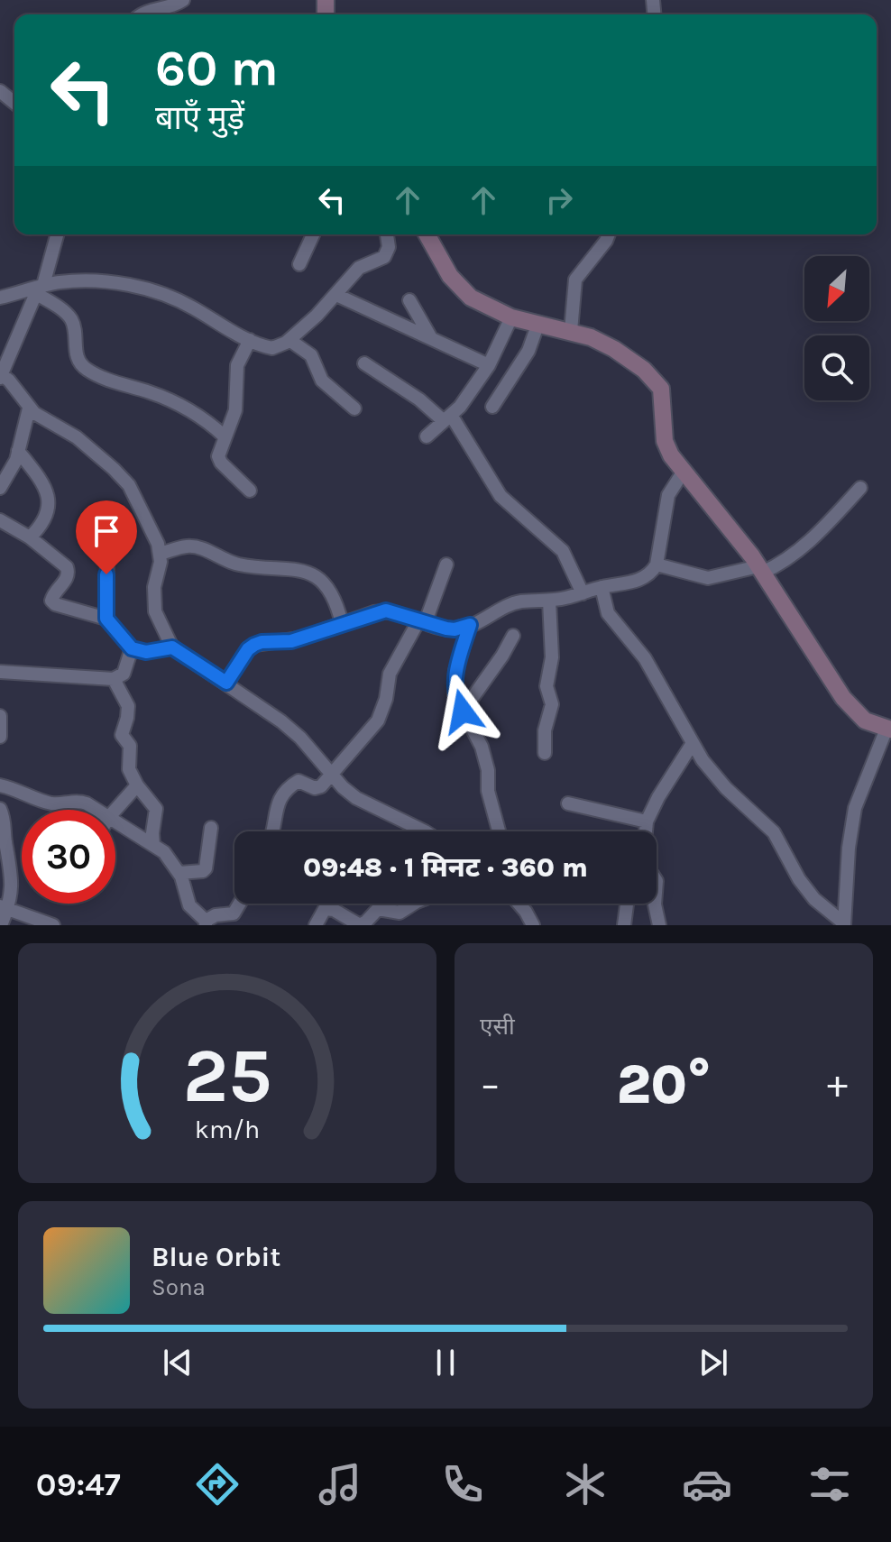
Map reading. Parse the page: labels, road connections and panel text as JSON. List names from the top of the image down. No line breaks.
{"north":"bottom left","page":{"turn":["60 m","बाएँ मुड़ें"],"limit":"30","trip":"09:48 · 1 मिनट · 360 m","tile":"एसी","heat":["−","20°","+"],"song":["Blue Orbit","Sona"],"tabs":"09:47","gauge":["25","km/h"]}}
